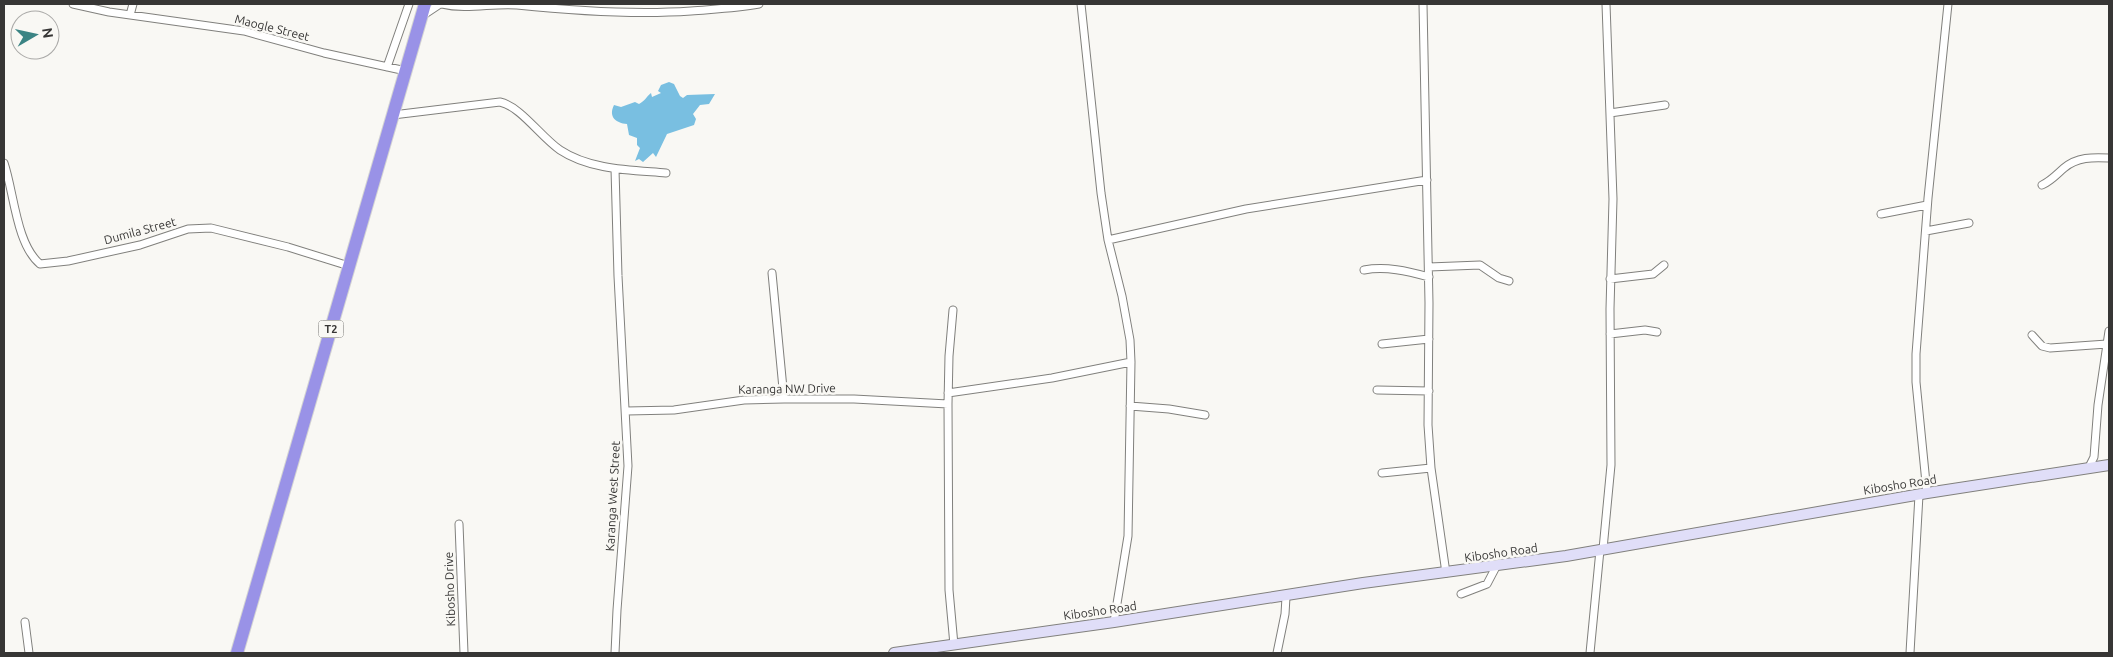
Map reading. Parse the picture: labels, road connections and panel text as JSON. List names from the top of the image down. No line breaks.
{"streets":{"highway":["T2"],"street":["Maogle Street","Dumila Street","Karanga NW Drive","Kibosho Road","Karanga West Street","Kibosho Drive"]},"crossings":[["Maogle Street","T2"],["Dumila Street","T2"],["Karanga NW Drive","Karanga West Street"]],"north":"right"}
